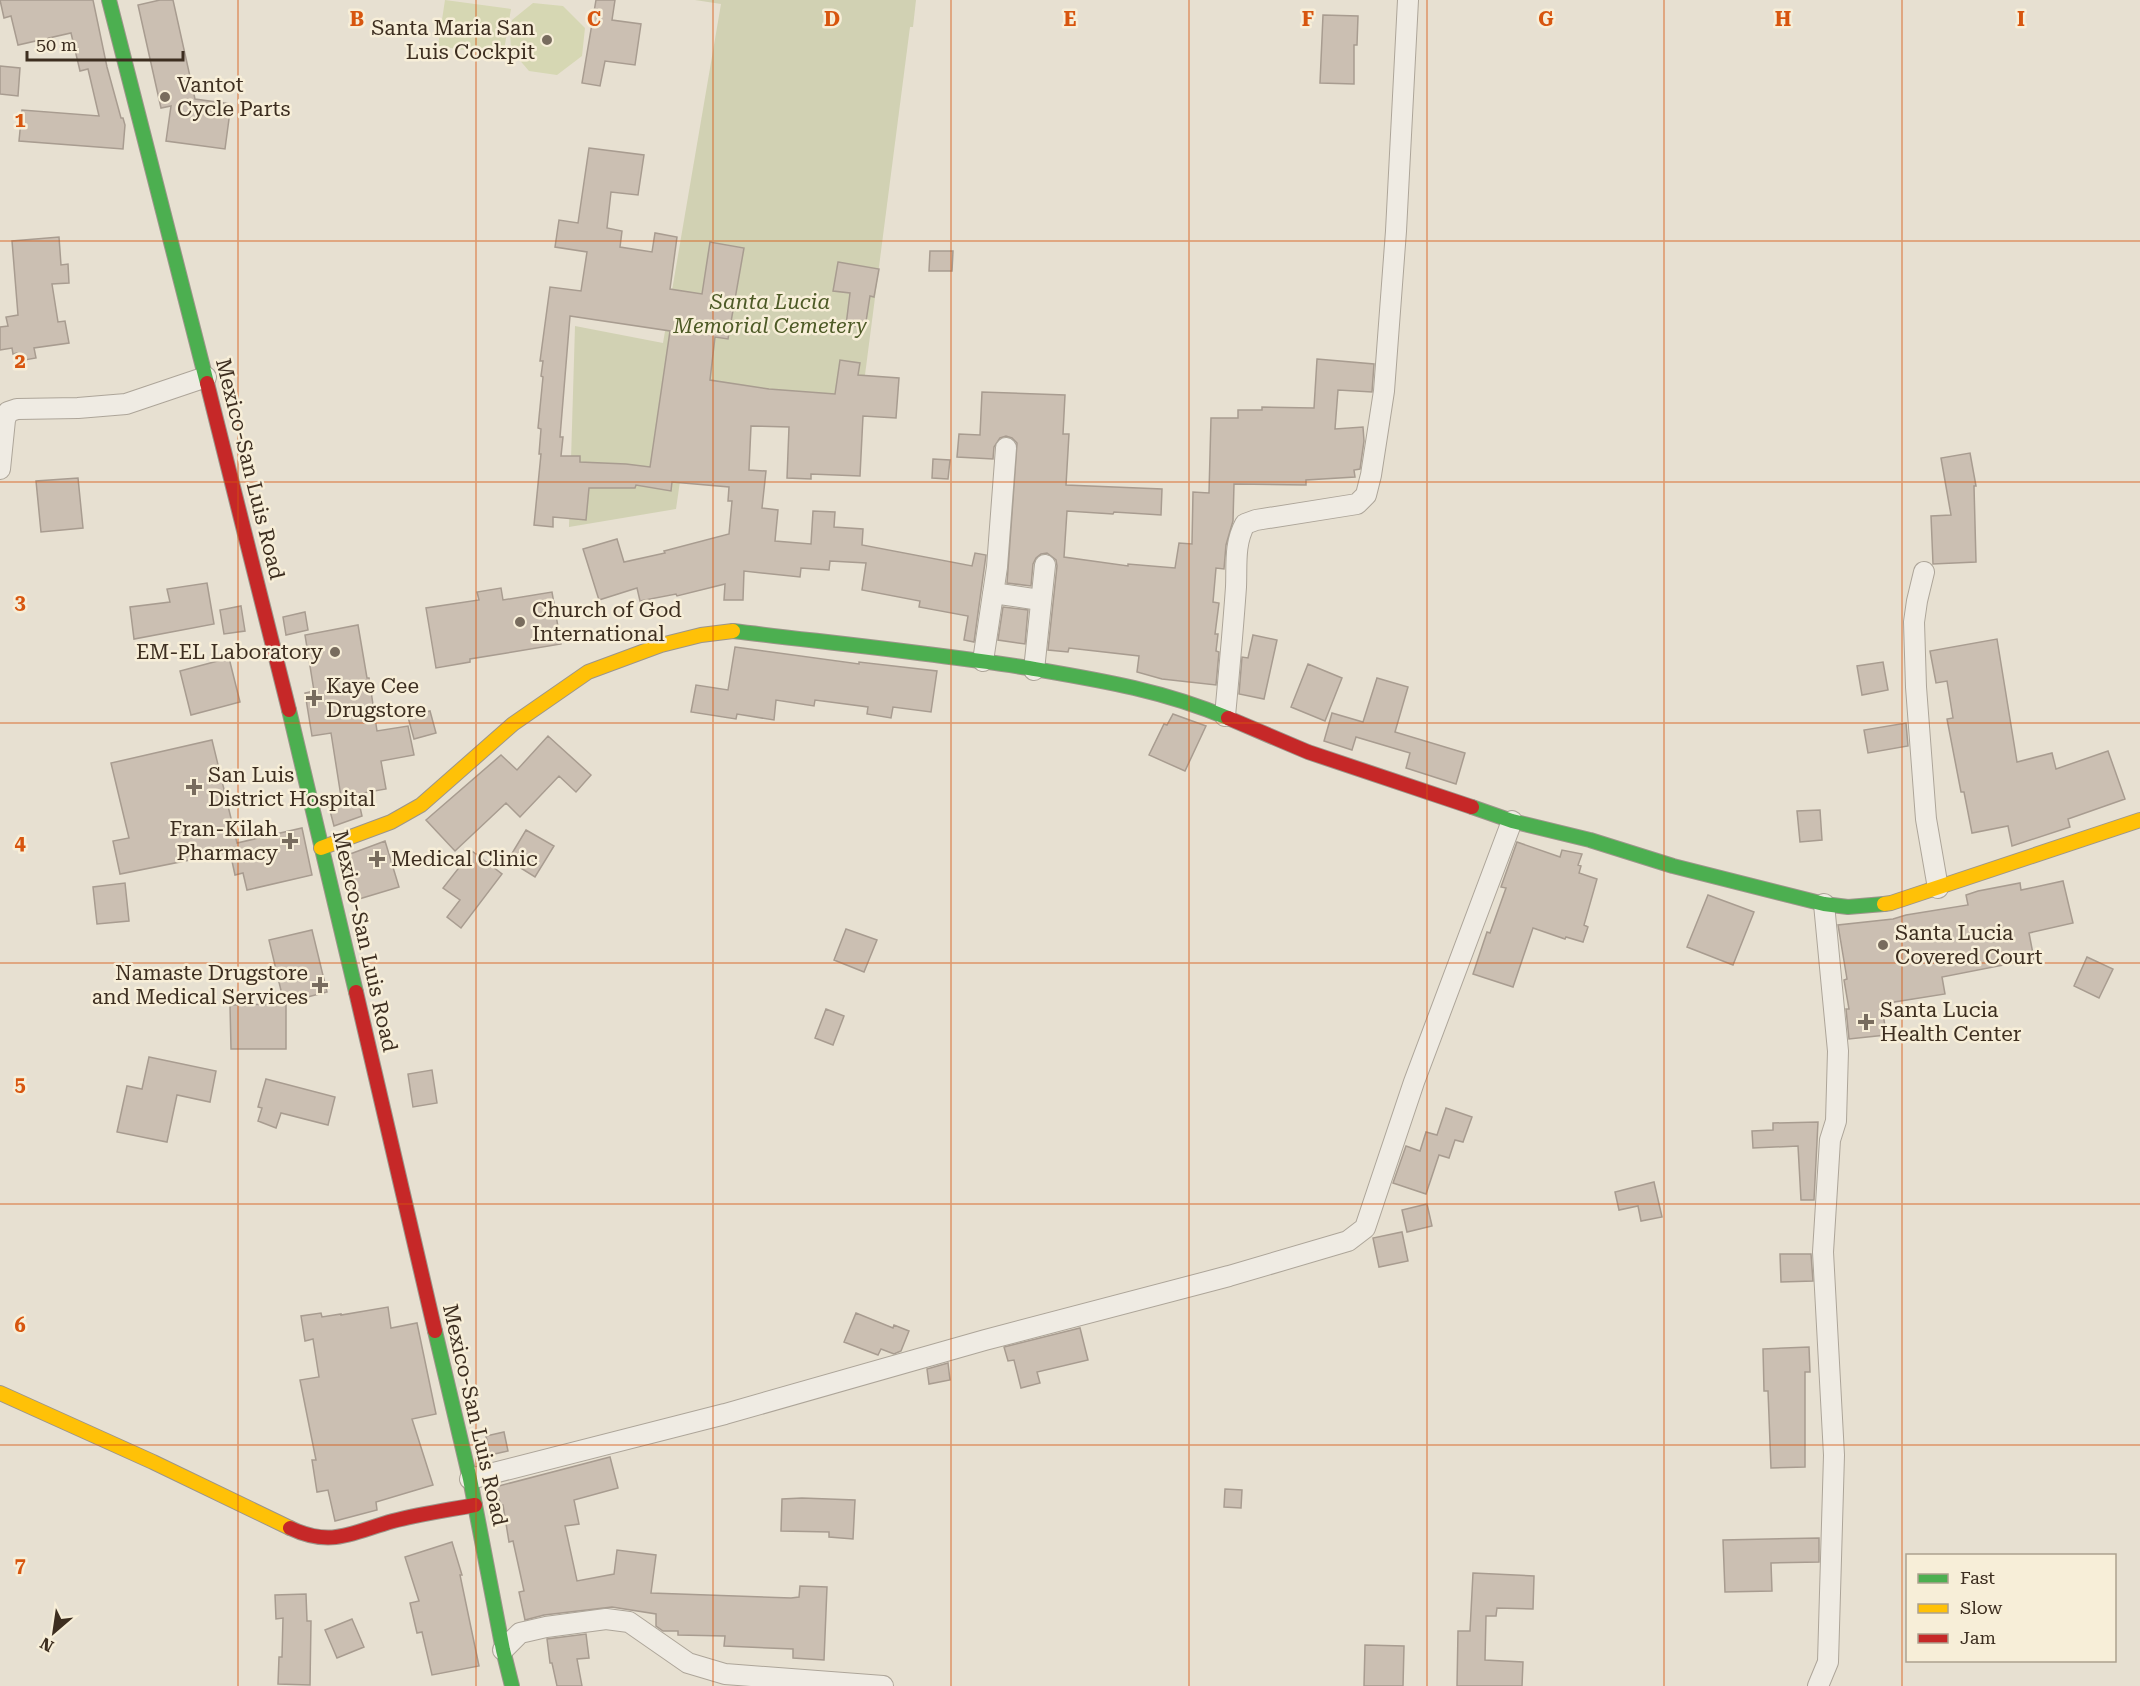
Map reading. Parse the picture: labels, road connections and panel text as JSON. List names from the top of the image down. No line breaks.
{"streets":{"street":["Mexico-San Luis Road"]},"parks":["Santa Lucia Memorial Cemetery"],"places":{"other":["Santa Maria San Luis Cockpit","Vantot Cycle Parts","Church of God International","EM-EL Laboratory","Santa Lucia Covered Court"],"health":["Kaye Cee Drugstore","San Luis District Hospital","Fran-Kilah Pharmacy","Medical Clinic","Namaste Drugstore and Medical Services","Santa Lucia Health Center"]},"legend":["Fast","Slow","Jam"],"scale_bar":"50 m","north":"bottom left","grid":{"columns":["B","C","D","E","F","G","H","I"],"rows":["1","2","3","4","5","6","7"]}}
